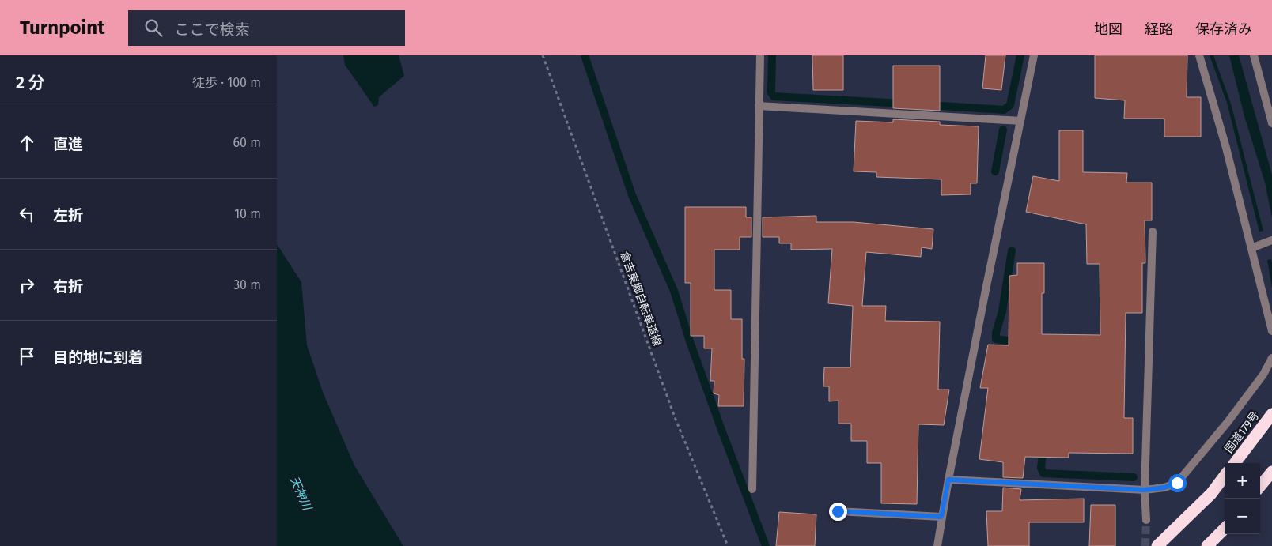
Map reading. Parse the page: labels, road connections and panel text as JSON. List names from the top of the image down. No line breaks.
{"streets":{"highway":["国道179号"],"path":["倉吉東郷自転車道線"]},"water":["天神川"],"page":{"header":"Turnpoint","search":"ここで検索","nav":["地図","経路","保存済み"],"heading":["2 分","徒歩 · 100 m"],"list":[["直進","60 m"],["左折","10 m"],["右折","30 m"],"目的地に到着"],"map_buttons":["+","−"]}}
